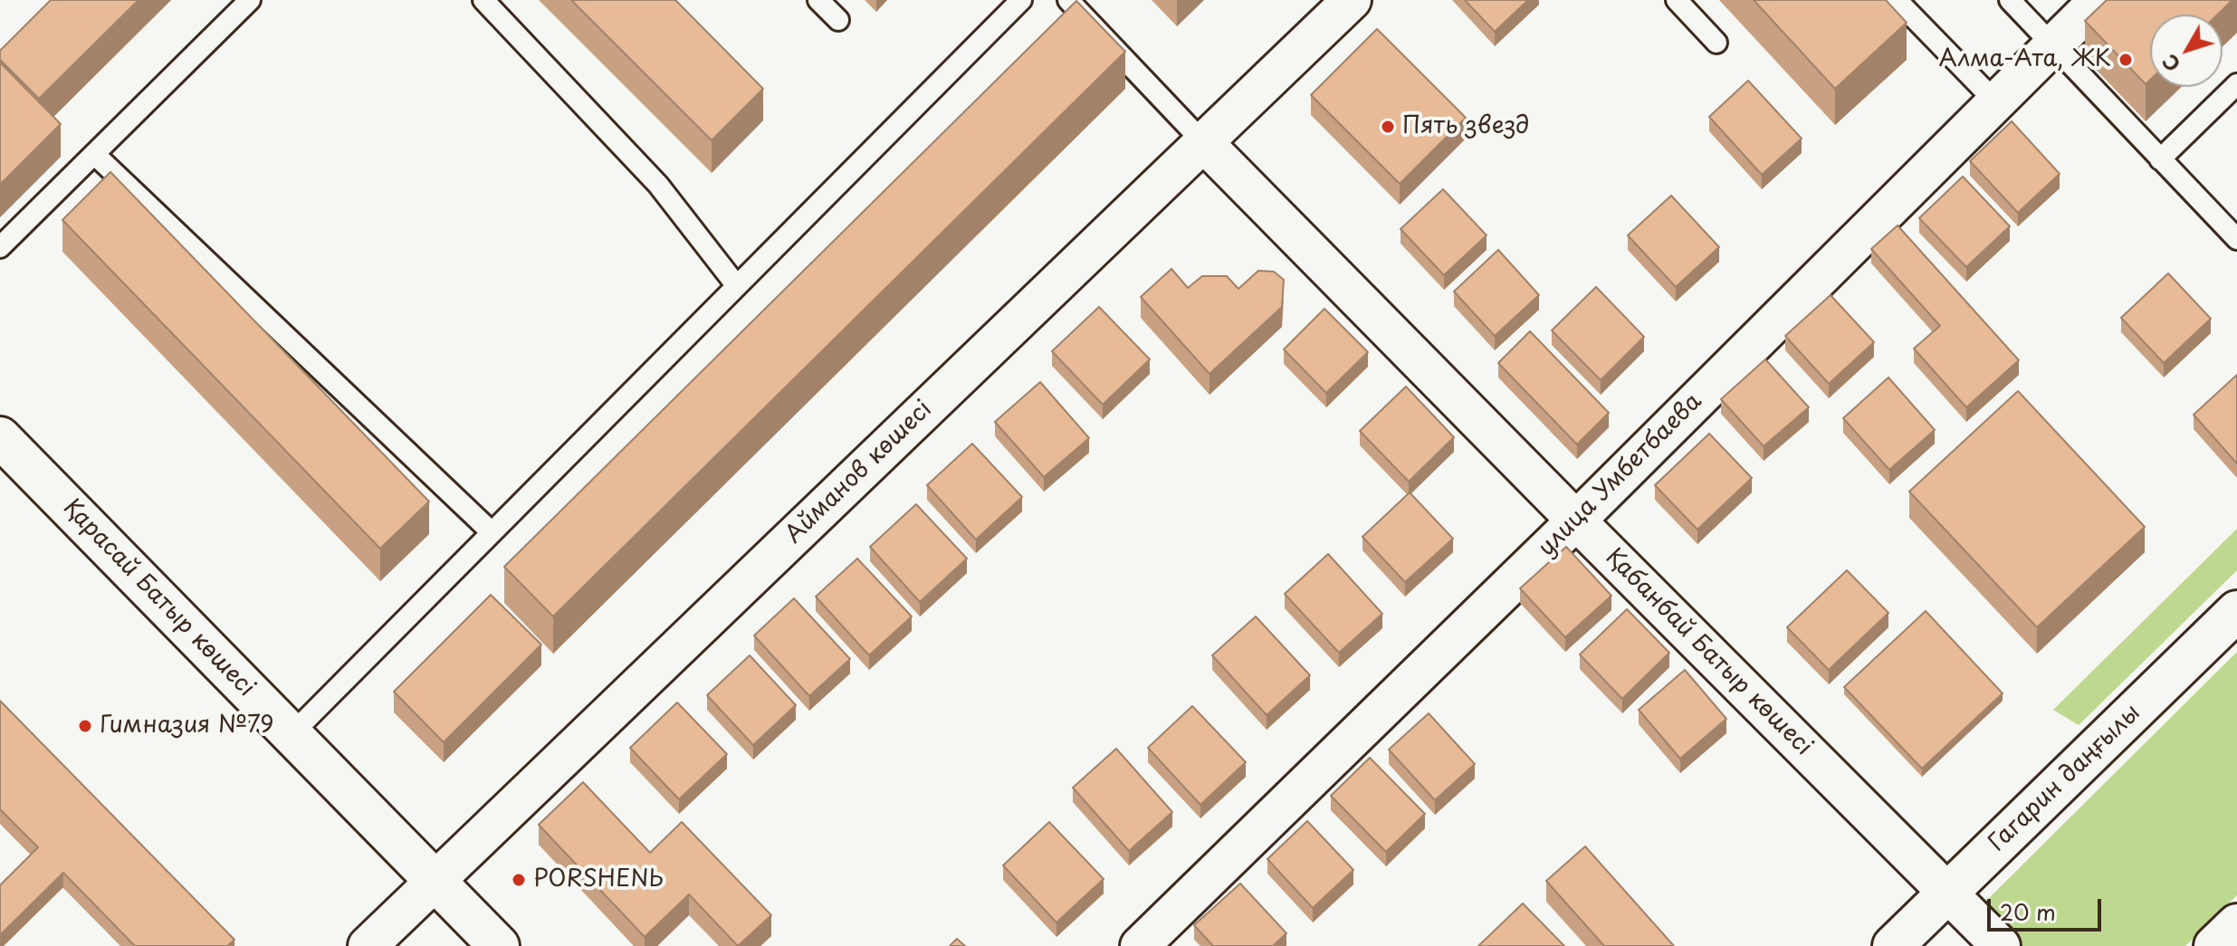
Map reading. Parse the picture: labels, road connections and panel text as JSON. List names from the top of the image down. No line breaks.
{"streets":{"street":["Айманов көшесі","улица Умбетбаева","Қарасай Батыр көшесі","Қабанбай Батыр көшесі","Гагарин даңғылы"]},"crossings":[["Айманов көшесі","Қарасай Батыр көшесі"],["Айманов көшесі","Қабанбай Батыр көшесі"],["улица Умбетбаева","Қабанбай Батыр көшесі"],["Қабанбай Батыр көшесі","Гагарин даңғылы"]],"places":["Алма-Ата, ЖК","Пять звезд","Гимназия №79","PORSHENЬ"],"scale_bar":"20 m","north":"bottom left"}
